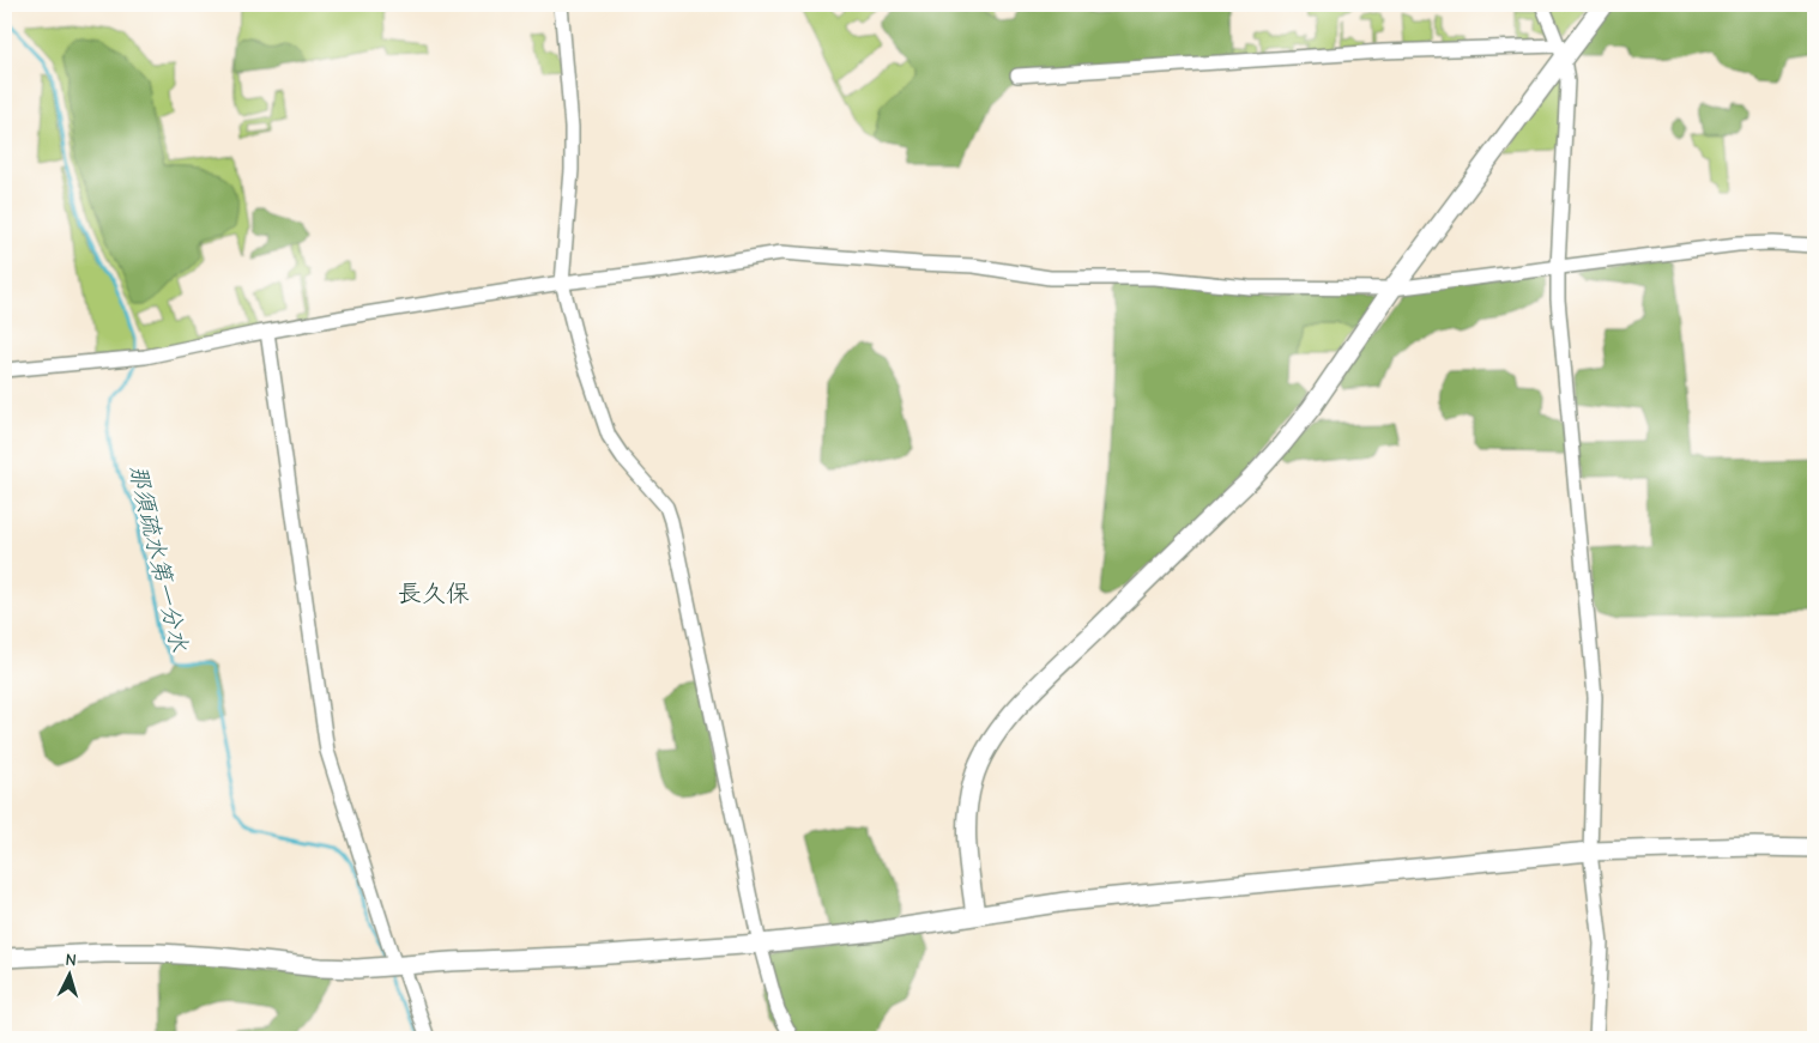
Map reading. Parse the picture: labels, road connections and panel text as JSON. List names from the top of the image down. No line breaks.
{"districts":["長久保"],"water":["那須疏水第一分水"],"north":"top"}
